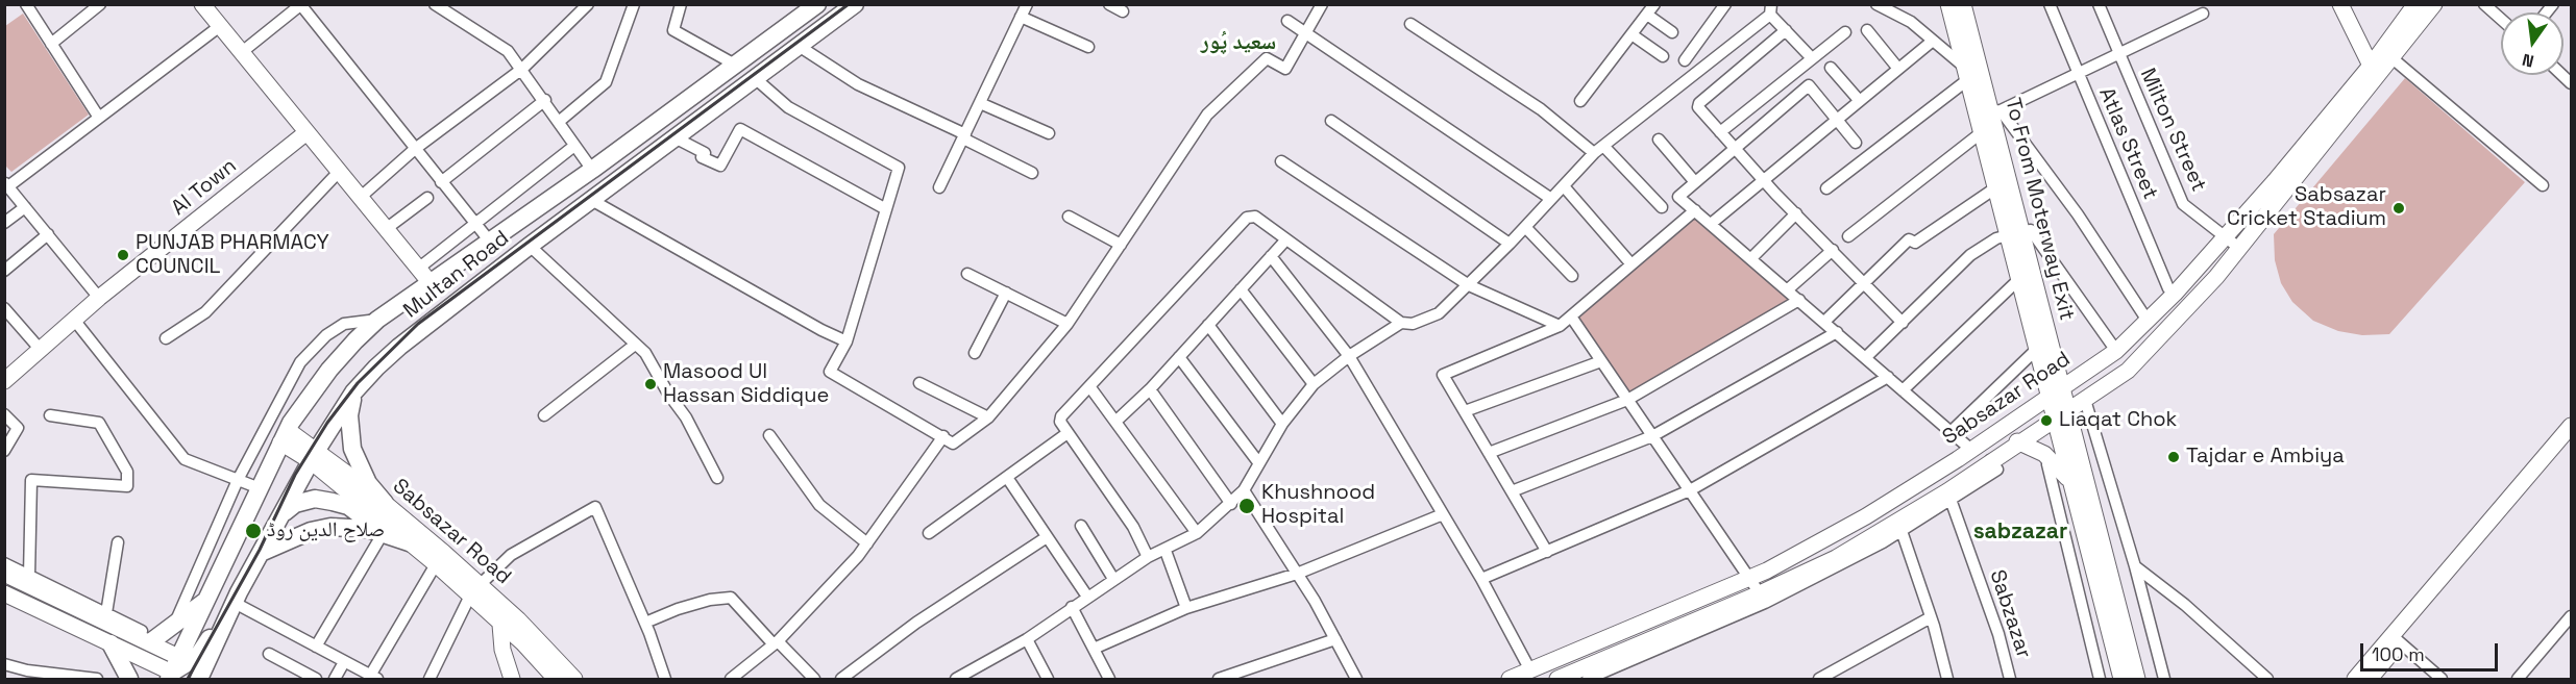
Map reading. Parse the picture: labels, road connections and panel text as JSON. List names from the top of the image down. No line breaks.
{"streets":{"main road":["AI Town","To From Moterway Exit","Multan Road","Sabsazar Road"],"street":["Milton Street","Atlas Street","Sabzazar"]},"crossings":[["Milton Street","Sabsazar Road"],["Atlas Street","Sabsazar Road"],["To From Moterway Exit","Sabsazar Road"],["Multan Road","Sabsazar Road"],["Sabsazar Road","Sabzazar"]],"districts":["سعید پُور","sabzazar"],"places":["Sabsazar Cricket Stadium","PUNJAB PHARMACY COUNCIL","Masood Ul Hassan Siddique","Liaqat Chok","Tajdar e Ambiya","Khushnood Hospital","صلاح الدین روڈ"],"scale_bar":"100 m","north":"bottom"}
